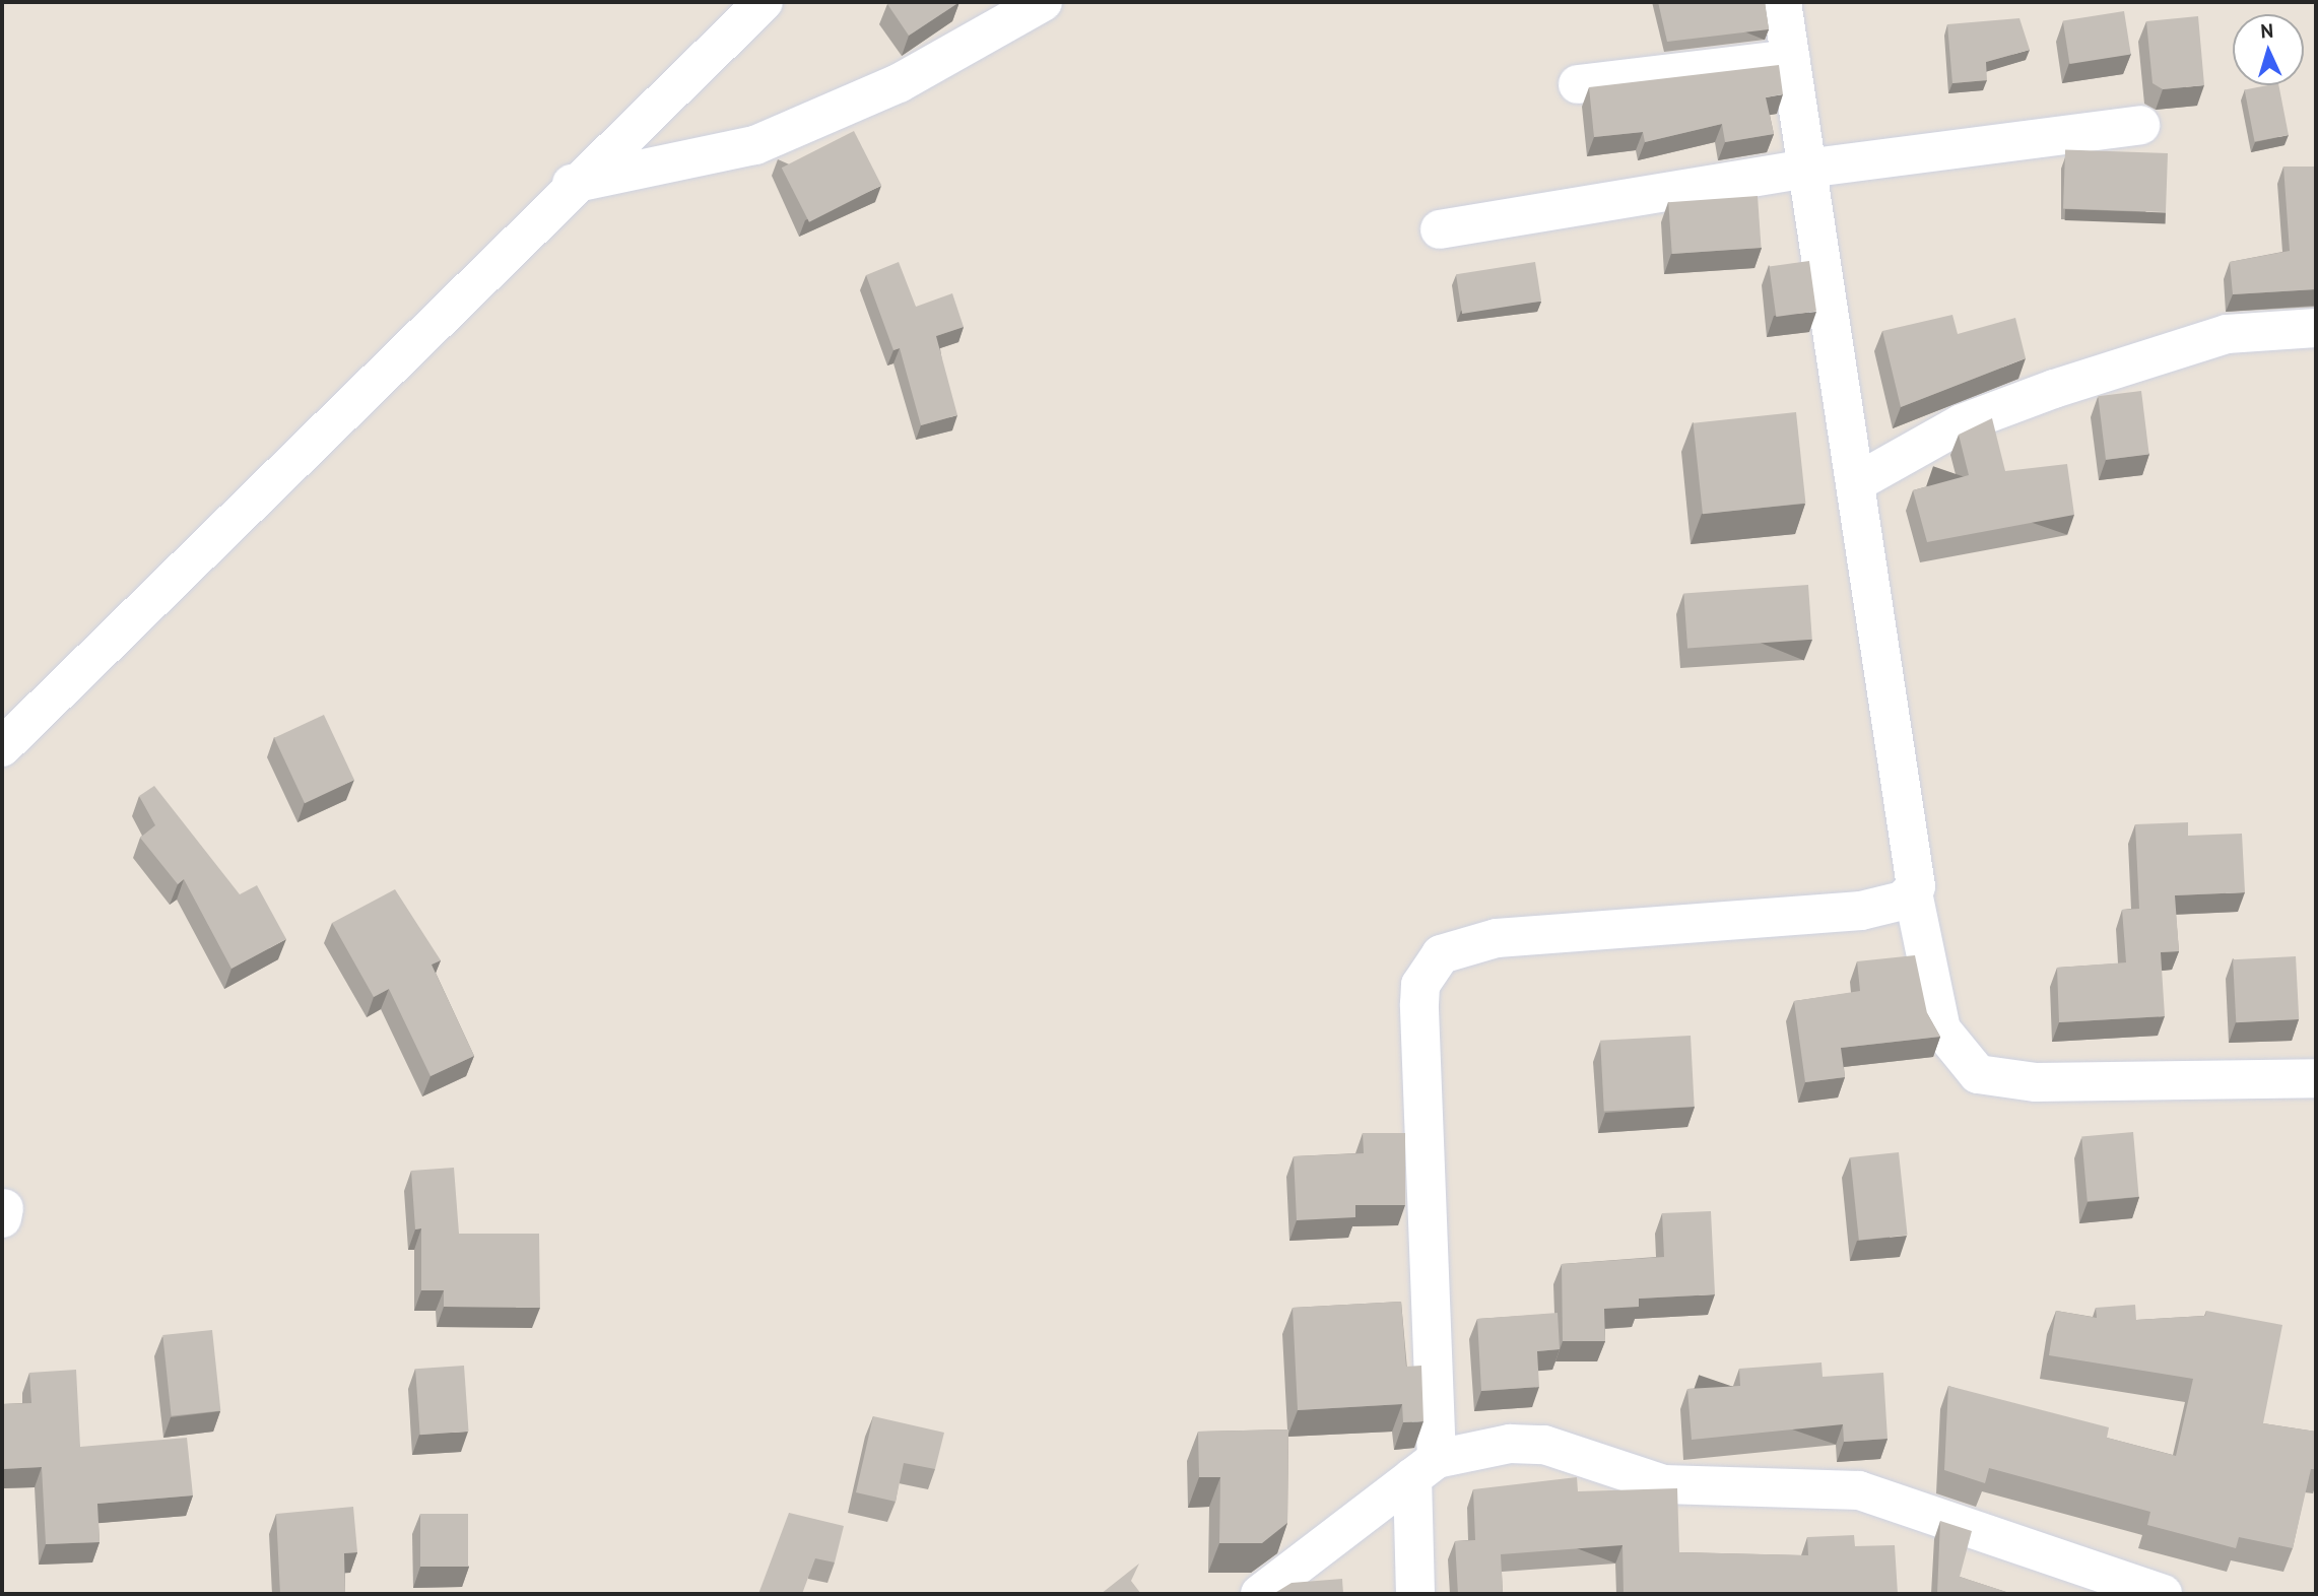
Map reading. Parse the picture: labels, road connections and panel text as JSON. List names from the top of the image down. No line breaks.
{"north":"top"}
